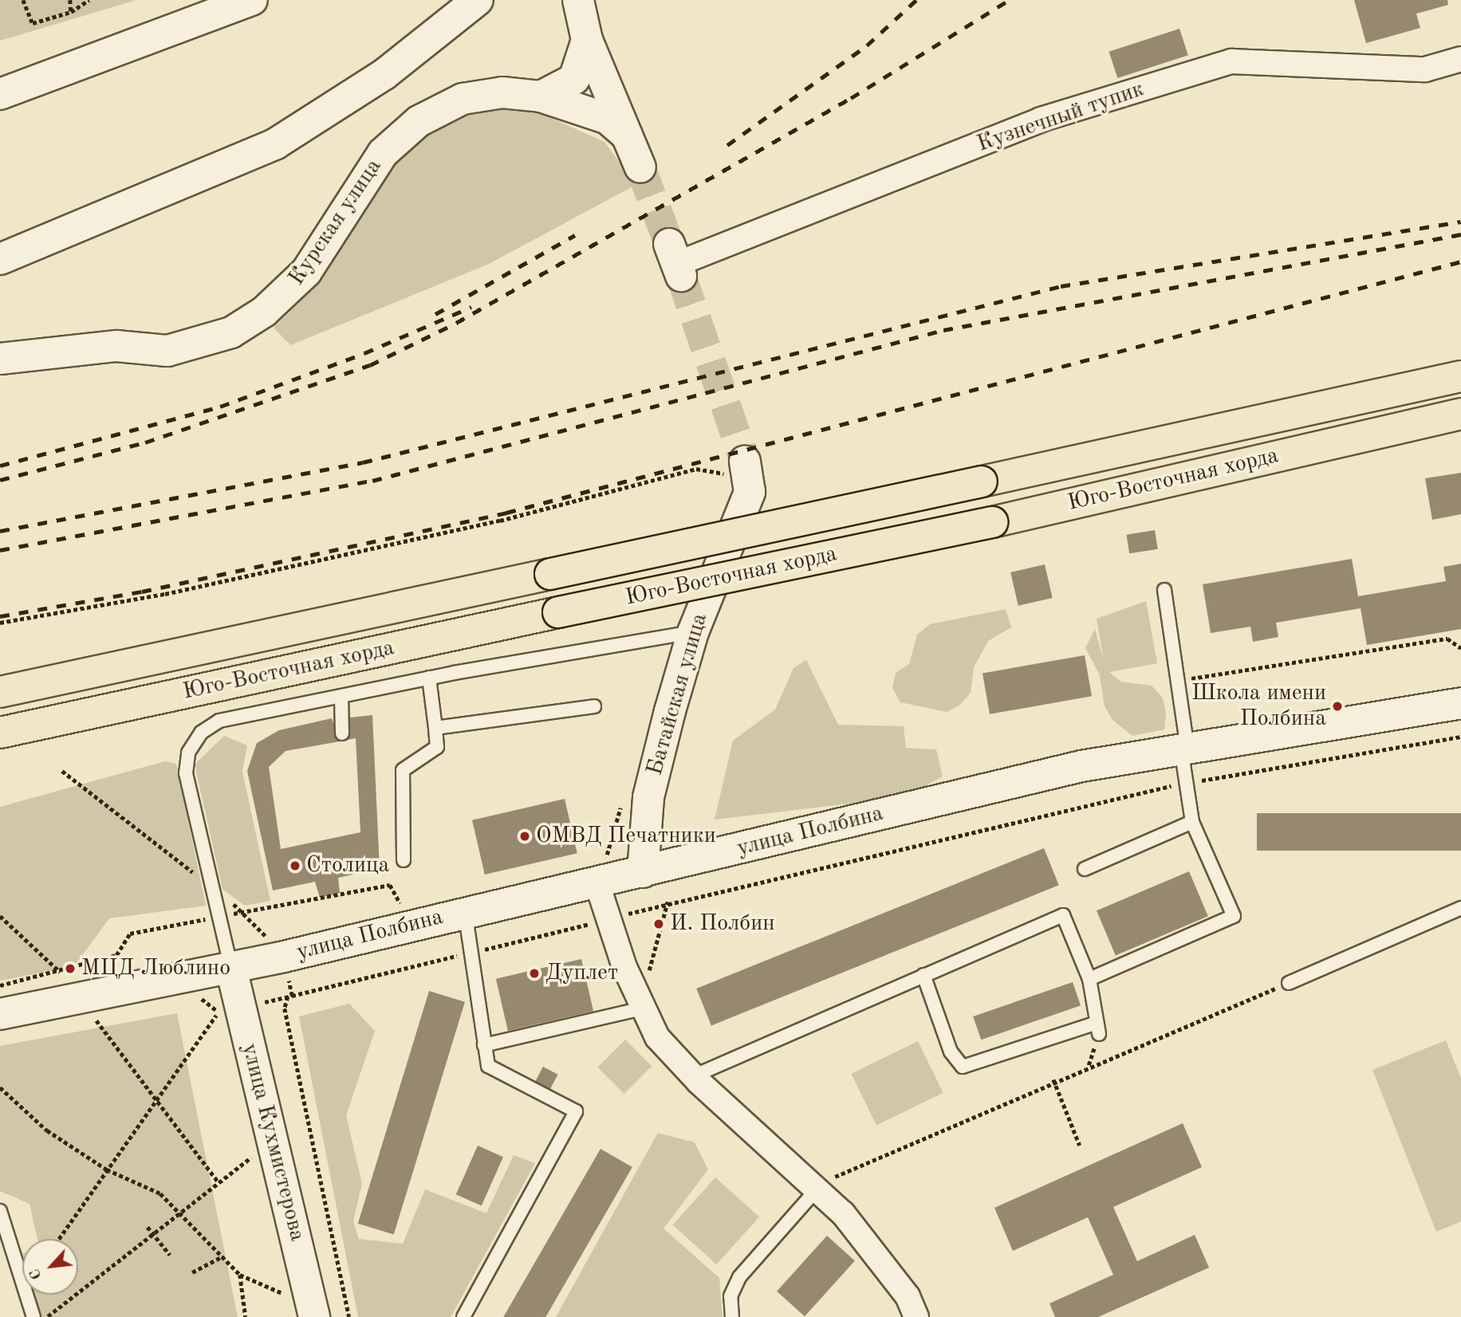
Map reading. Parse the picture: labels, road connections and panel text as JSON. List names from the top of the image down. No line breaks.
{"streets":{"main road":["Курская улица","Юго-Восточная хорда","Батайская улица","улица Полбина","улица Кухмистерова"],"street":["Кузнечный тупик"]},"crossings":[["Батайская улица","улица Полбина"],["улица Полбина","улица Кухмистерова"]],"places":["Школа имени Полбина","ОМВД Печатники","Столица","И. Полбин","МЦД Люблино","Дуплет"],"north":"bottom left"}
